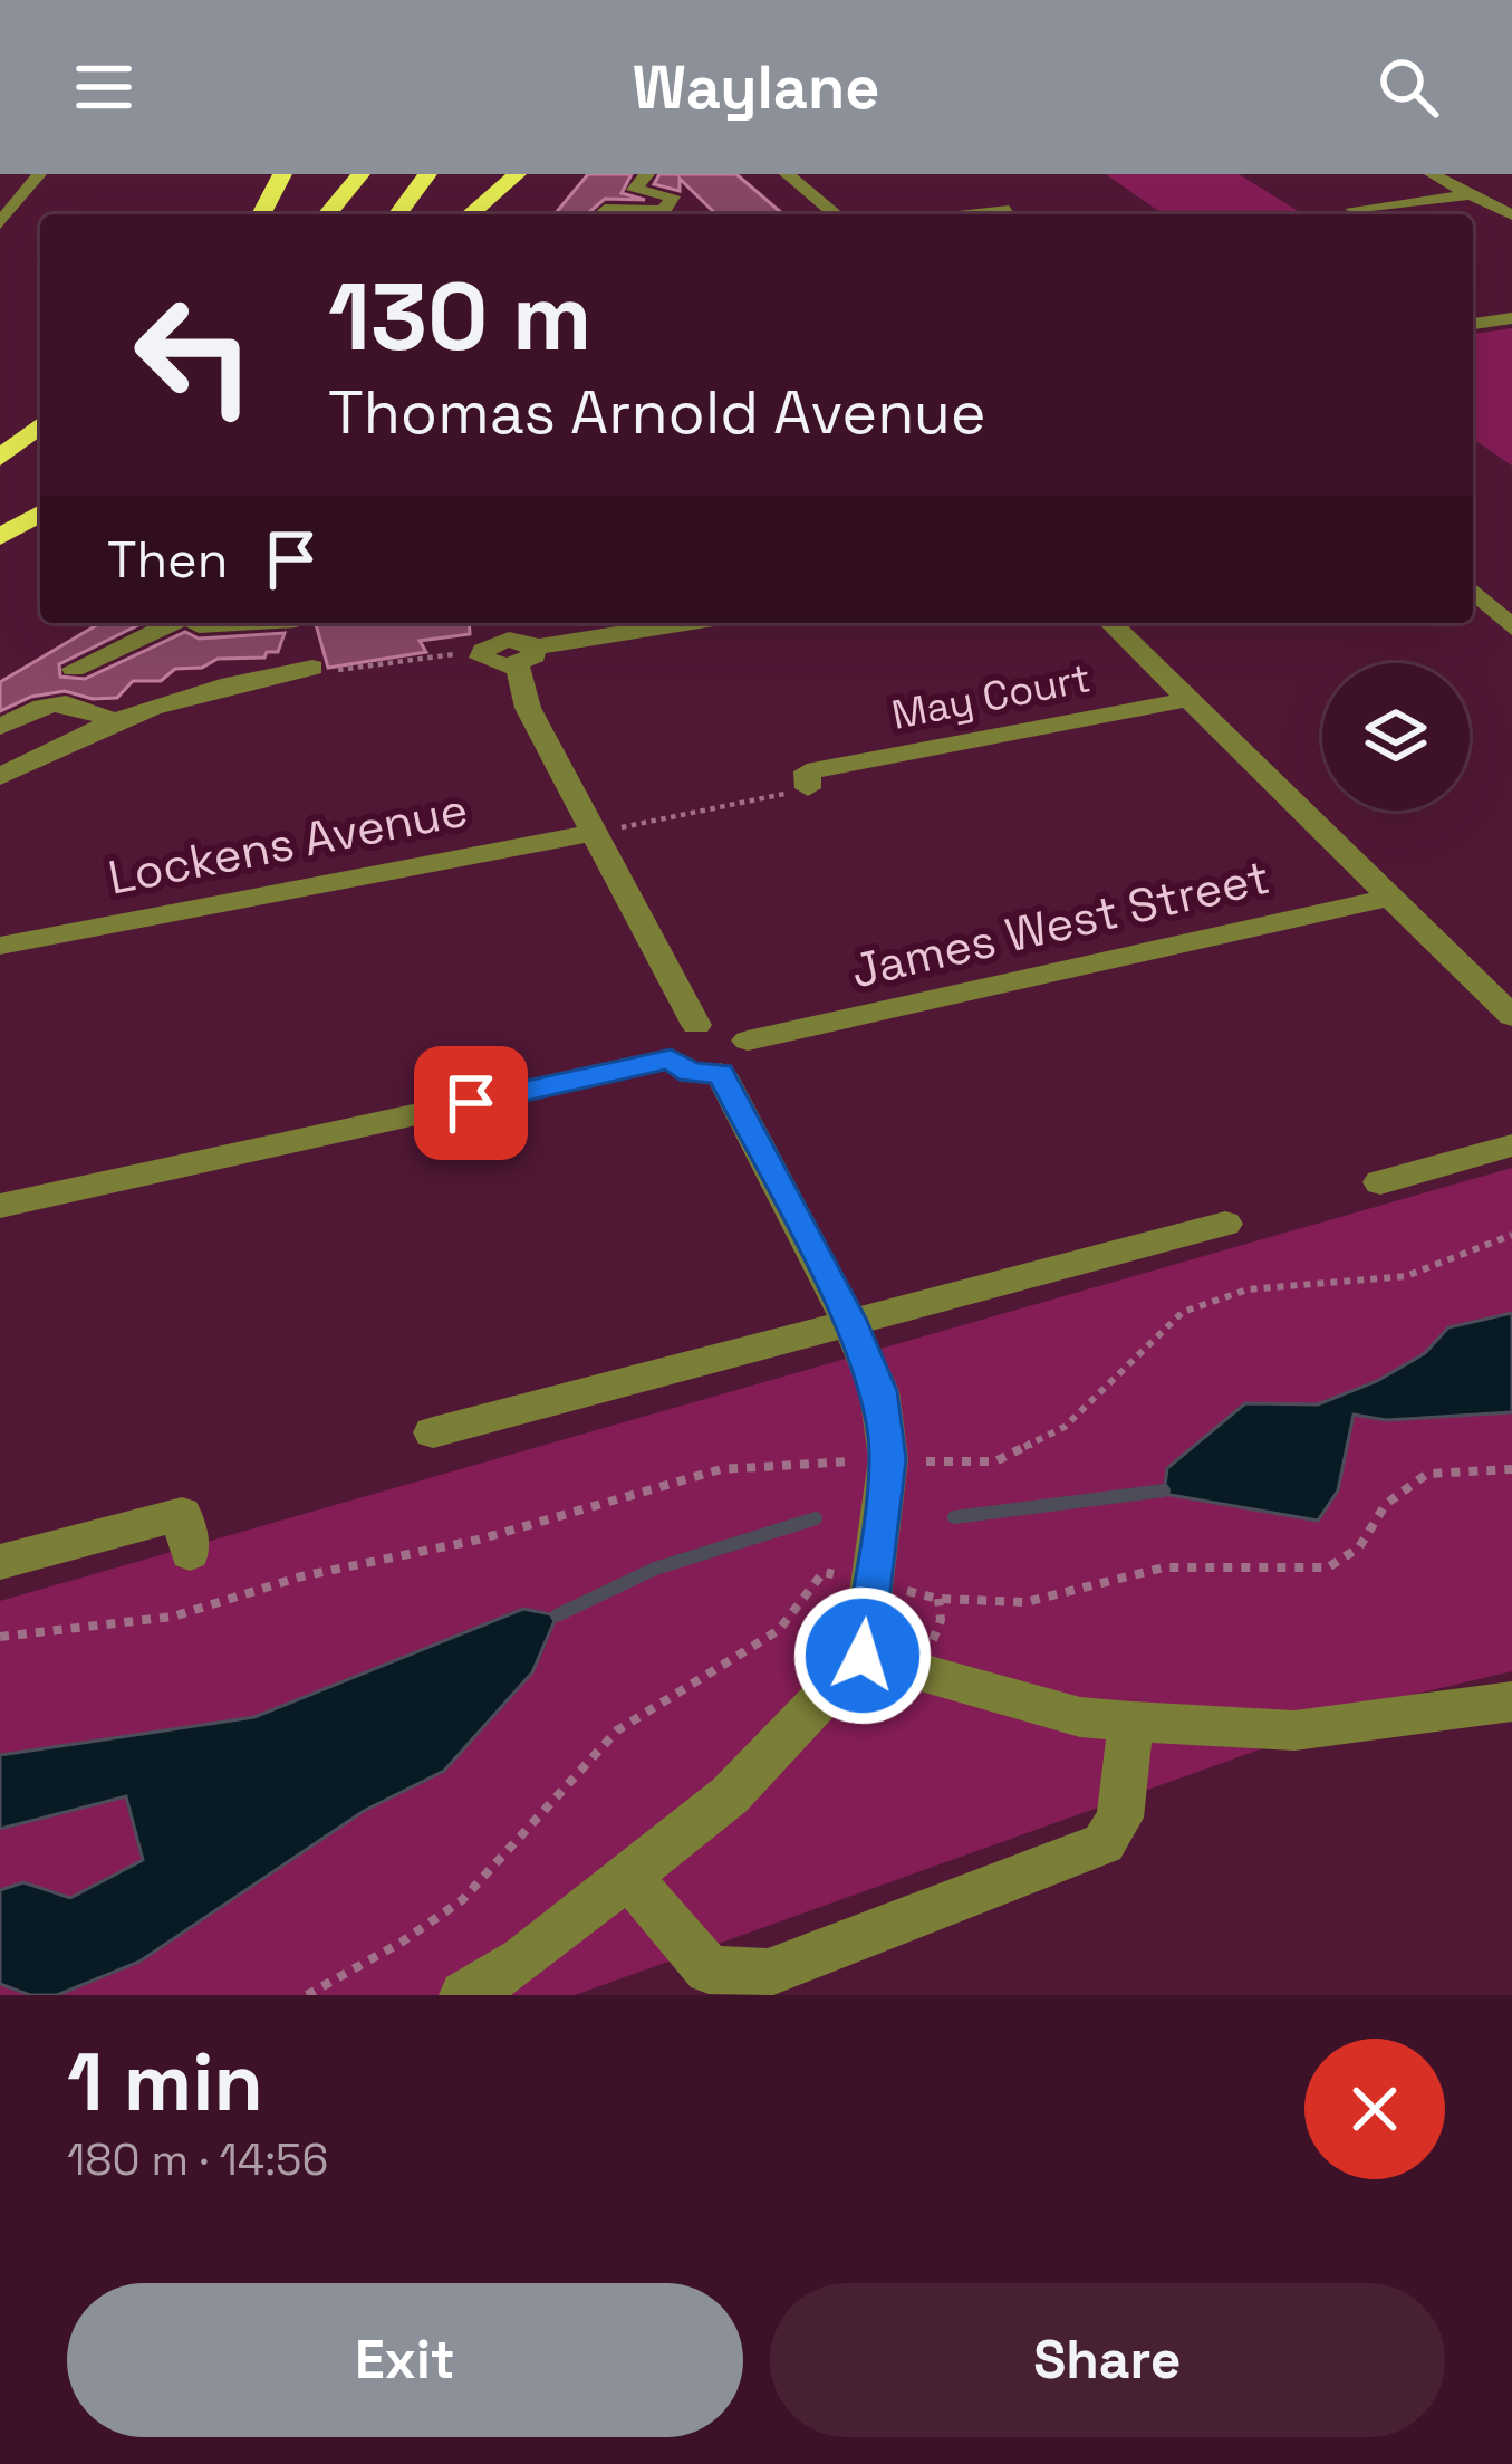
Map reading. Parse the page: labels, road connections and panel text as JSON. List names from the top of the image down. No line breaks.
{"streets":{"street":["May Court","Lockens Avenue","James West Street"]},"page":{"header":"Waylane","turn":["130 m","Thomas Arnold Avenue"],"then":"Then","heading":["1 min","180 m · 14:56"],"buttons":["Exit","Share"]}}
